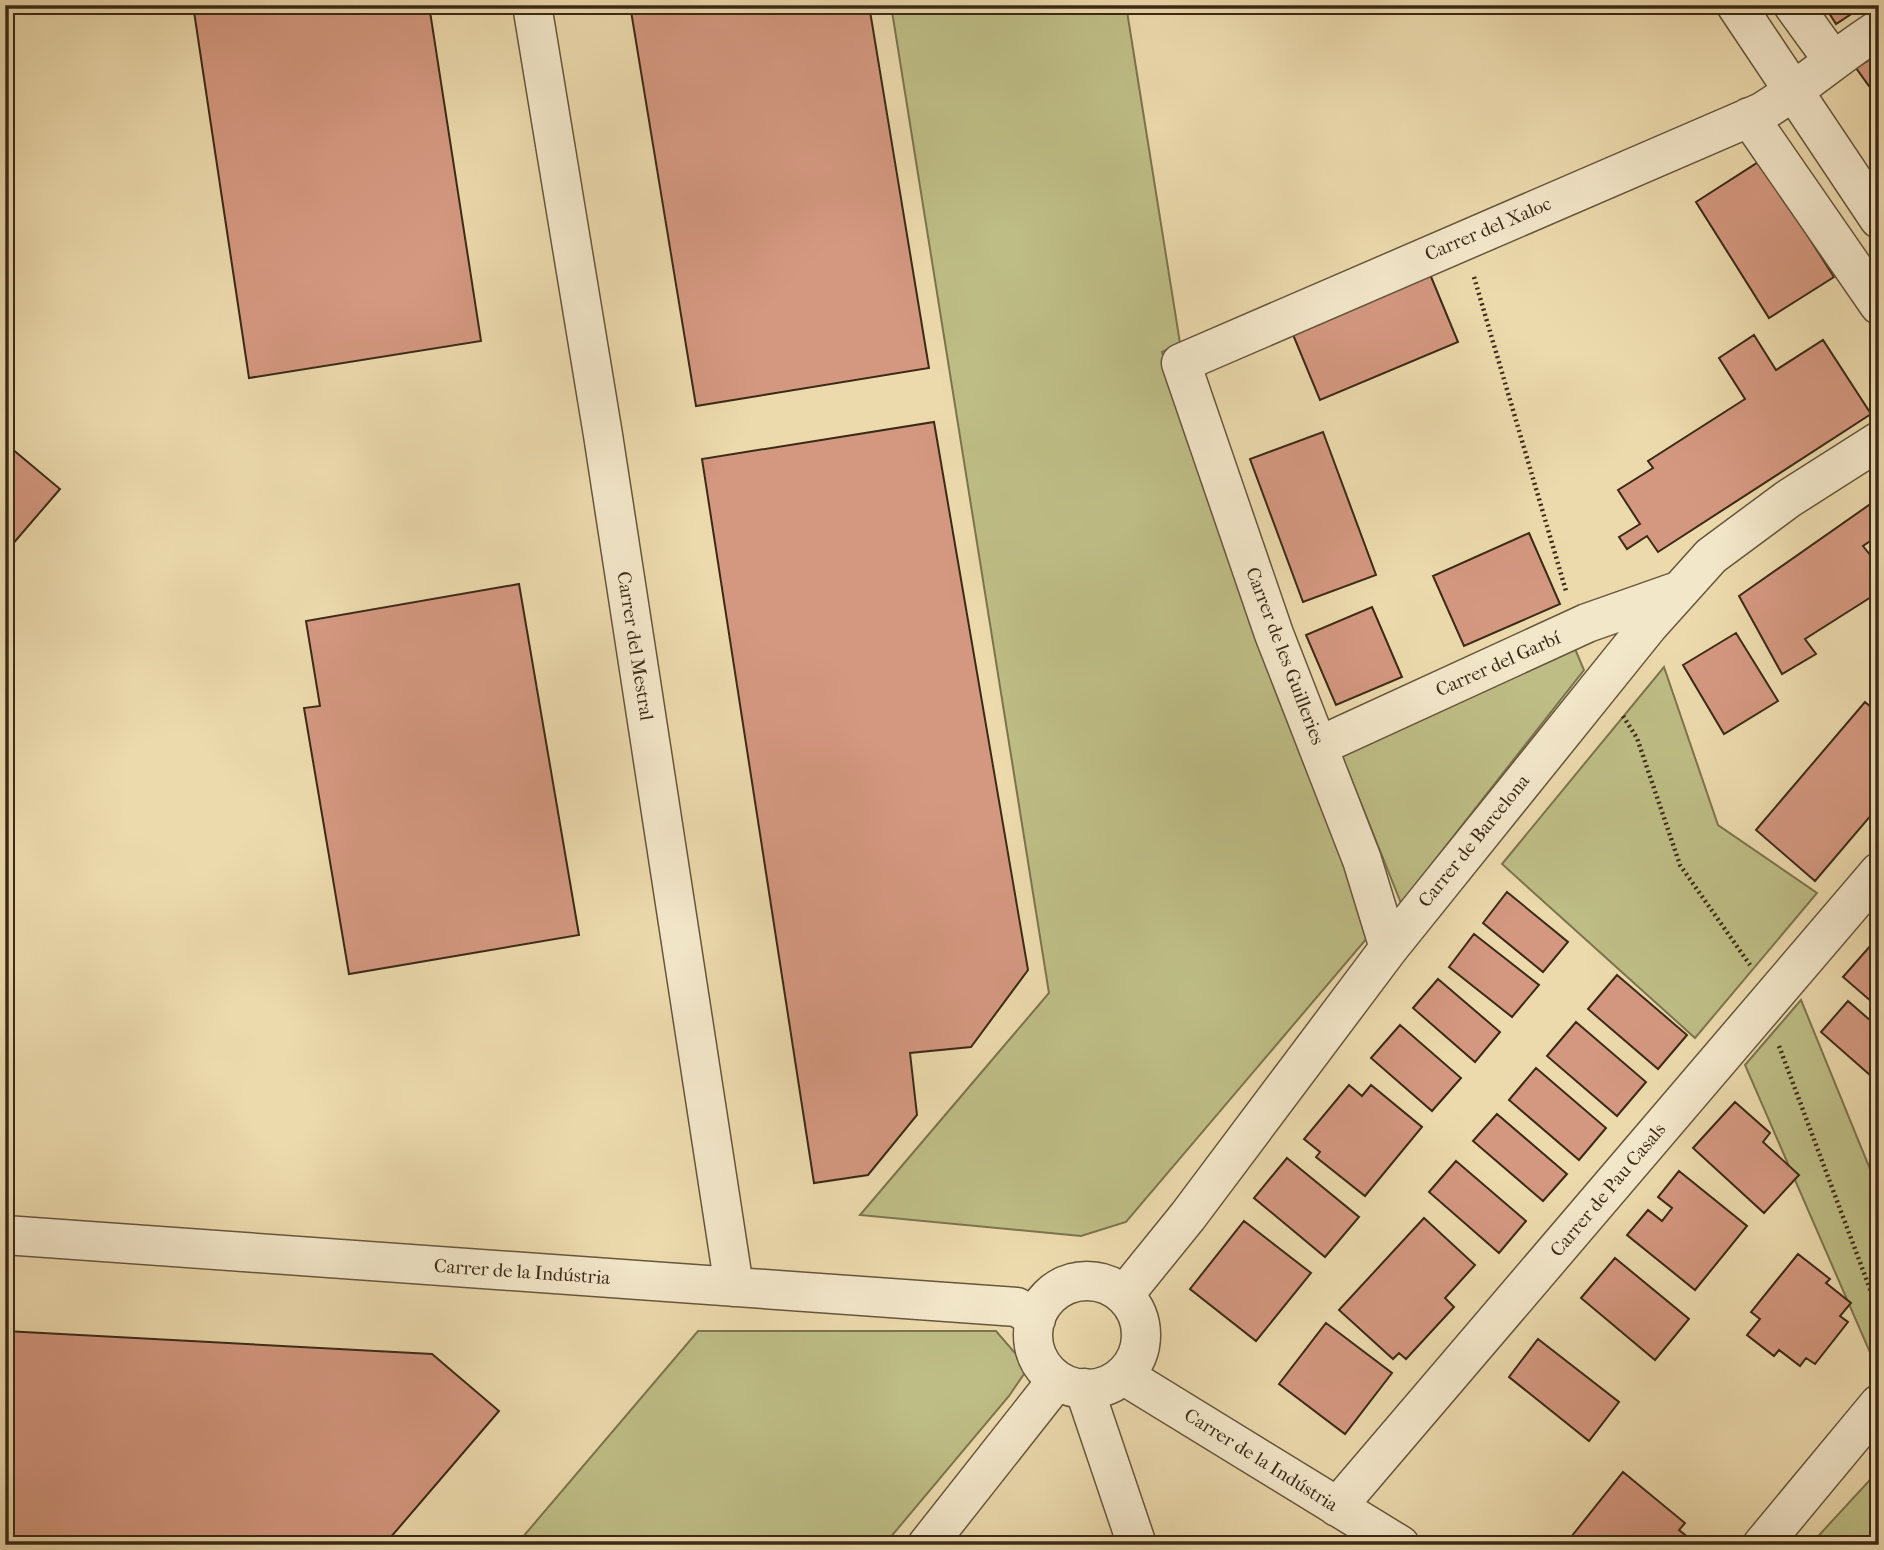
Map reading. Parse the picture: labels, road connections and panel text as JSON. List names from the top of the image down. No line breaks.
{"streets":{"street":["Carrer del Xaloc","Carrer del Mestral","Carrer de les Guilleries","Carrer del Garbí","Carrer de Barcelona","Carrer de Pau Casals","Carrer de la Indústria"]},"crossings":[["Carrer del Xaloc","Carrer de les Guilleries"],["Carrer del Mestral","Carrer de la Indústria"],["Carrer de les Guilleries","Carrer del Garbí"],["Carrer de les Guilleries","Carrer de Barcelona"],["Carrer del Garbí","Carrer de Barcelona"],["Carrer de Barcelona","Carrer de la Indústria"],["Carrer de Pau Casals","Carrer de la Indústria"]]}
